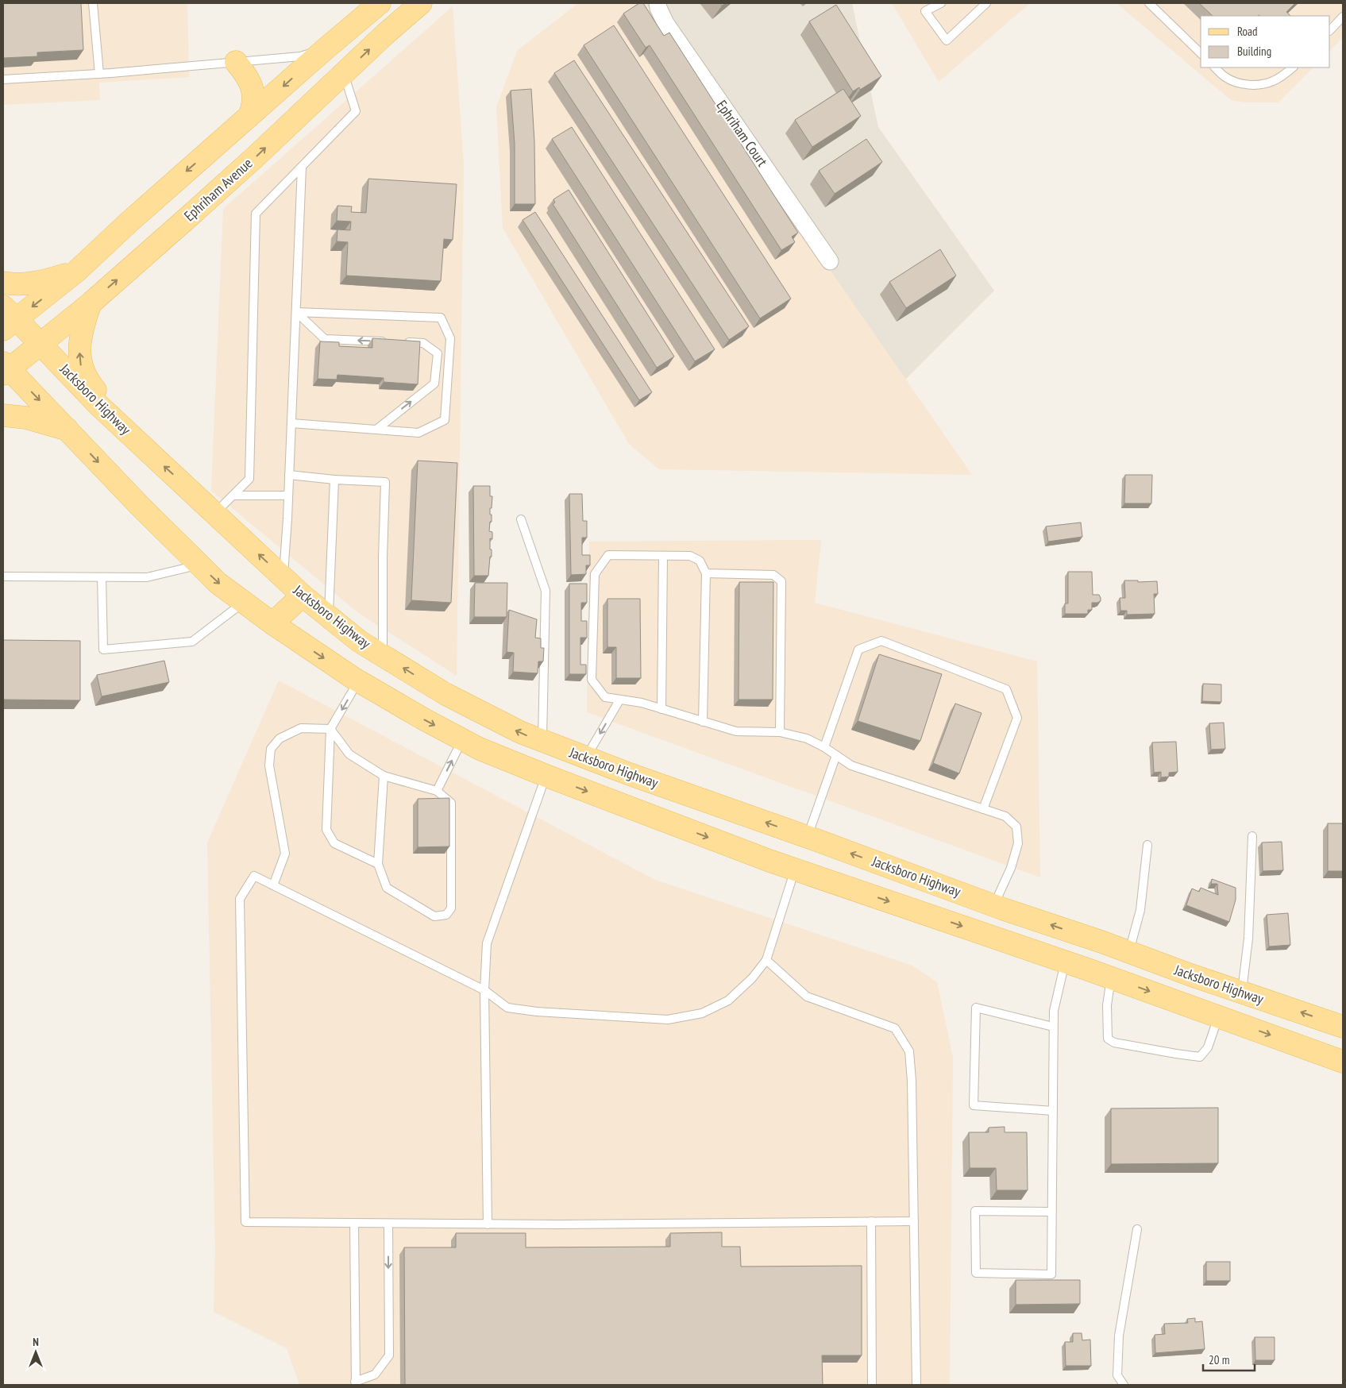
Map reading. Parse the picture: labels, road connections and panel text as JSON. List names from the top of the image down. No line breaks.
{"streets":{"main road":["Ephriham Avenue","Jacksboro Highway"],"street":["Ephriham Court"]},"crossings":[["Ephriham Avenue","Jacksboro Highway"]],"legend":["Road","Building"],"scale_bar":"20 m","north":"top"}
